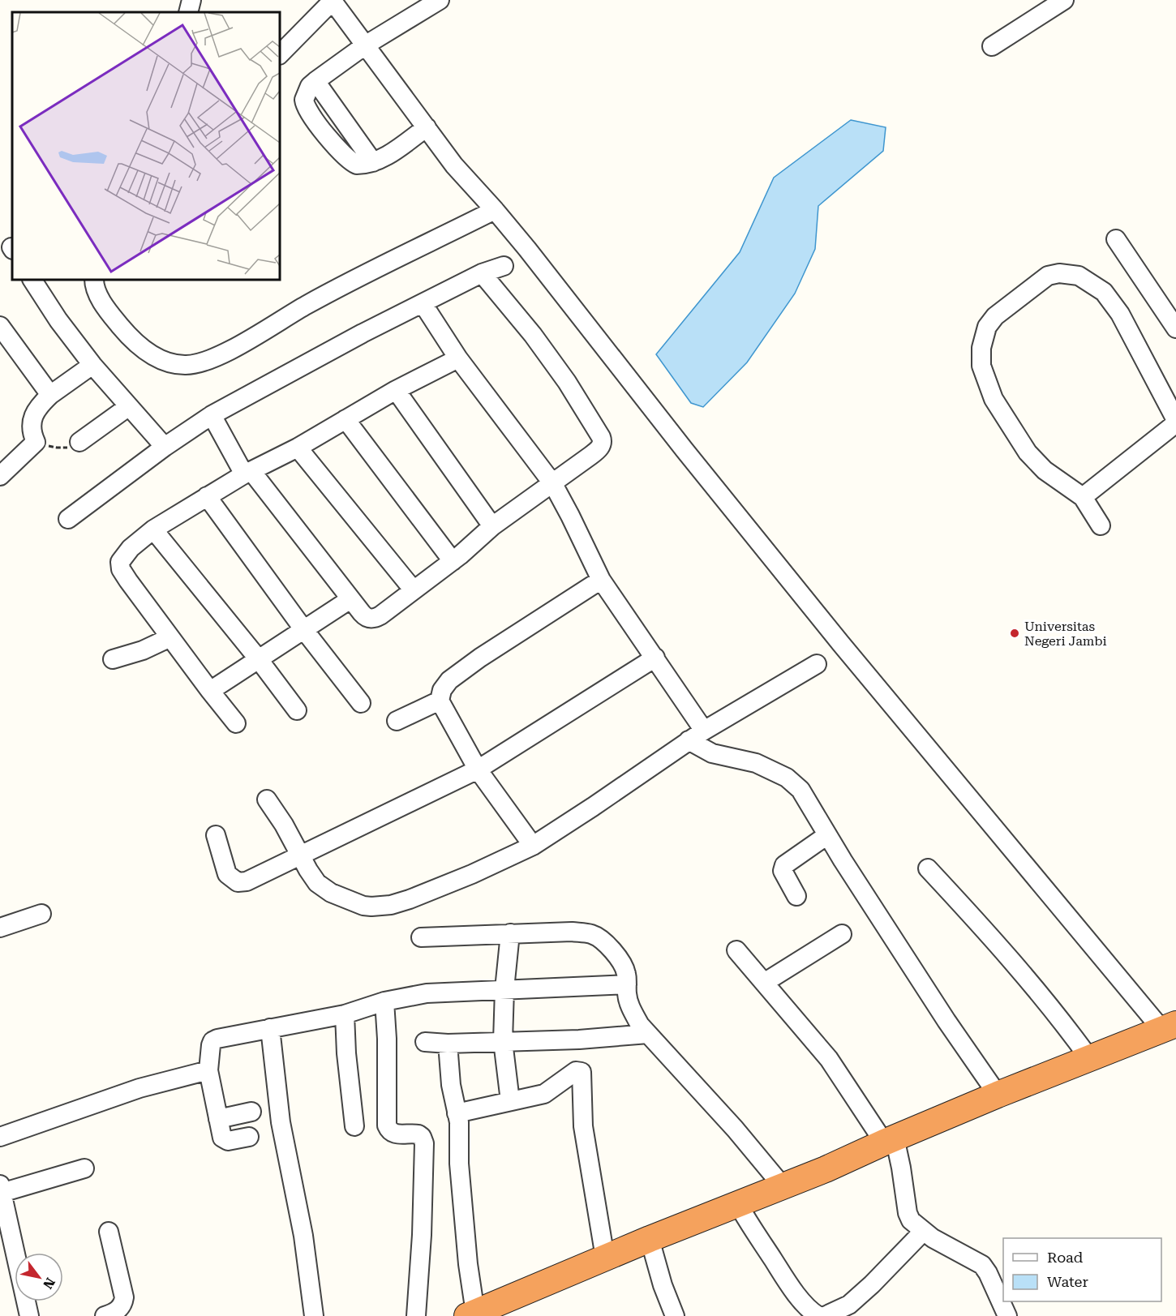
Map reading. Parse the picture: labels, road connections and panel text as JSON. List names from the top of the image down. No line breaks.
{"places":["Universitas Negeri Jambi"],"legend":["Road","Water"],"north":"bottom right"}
